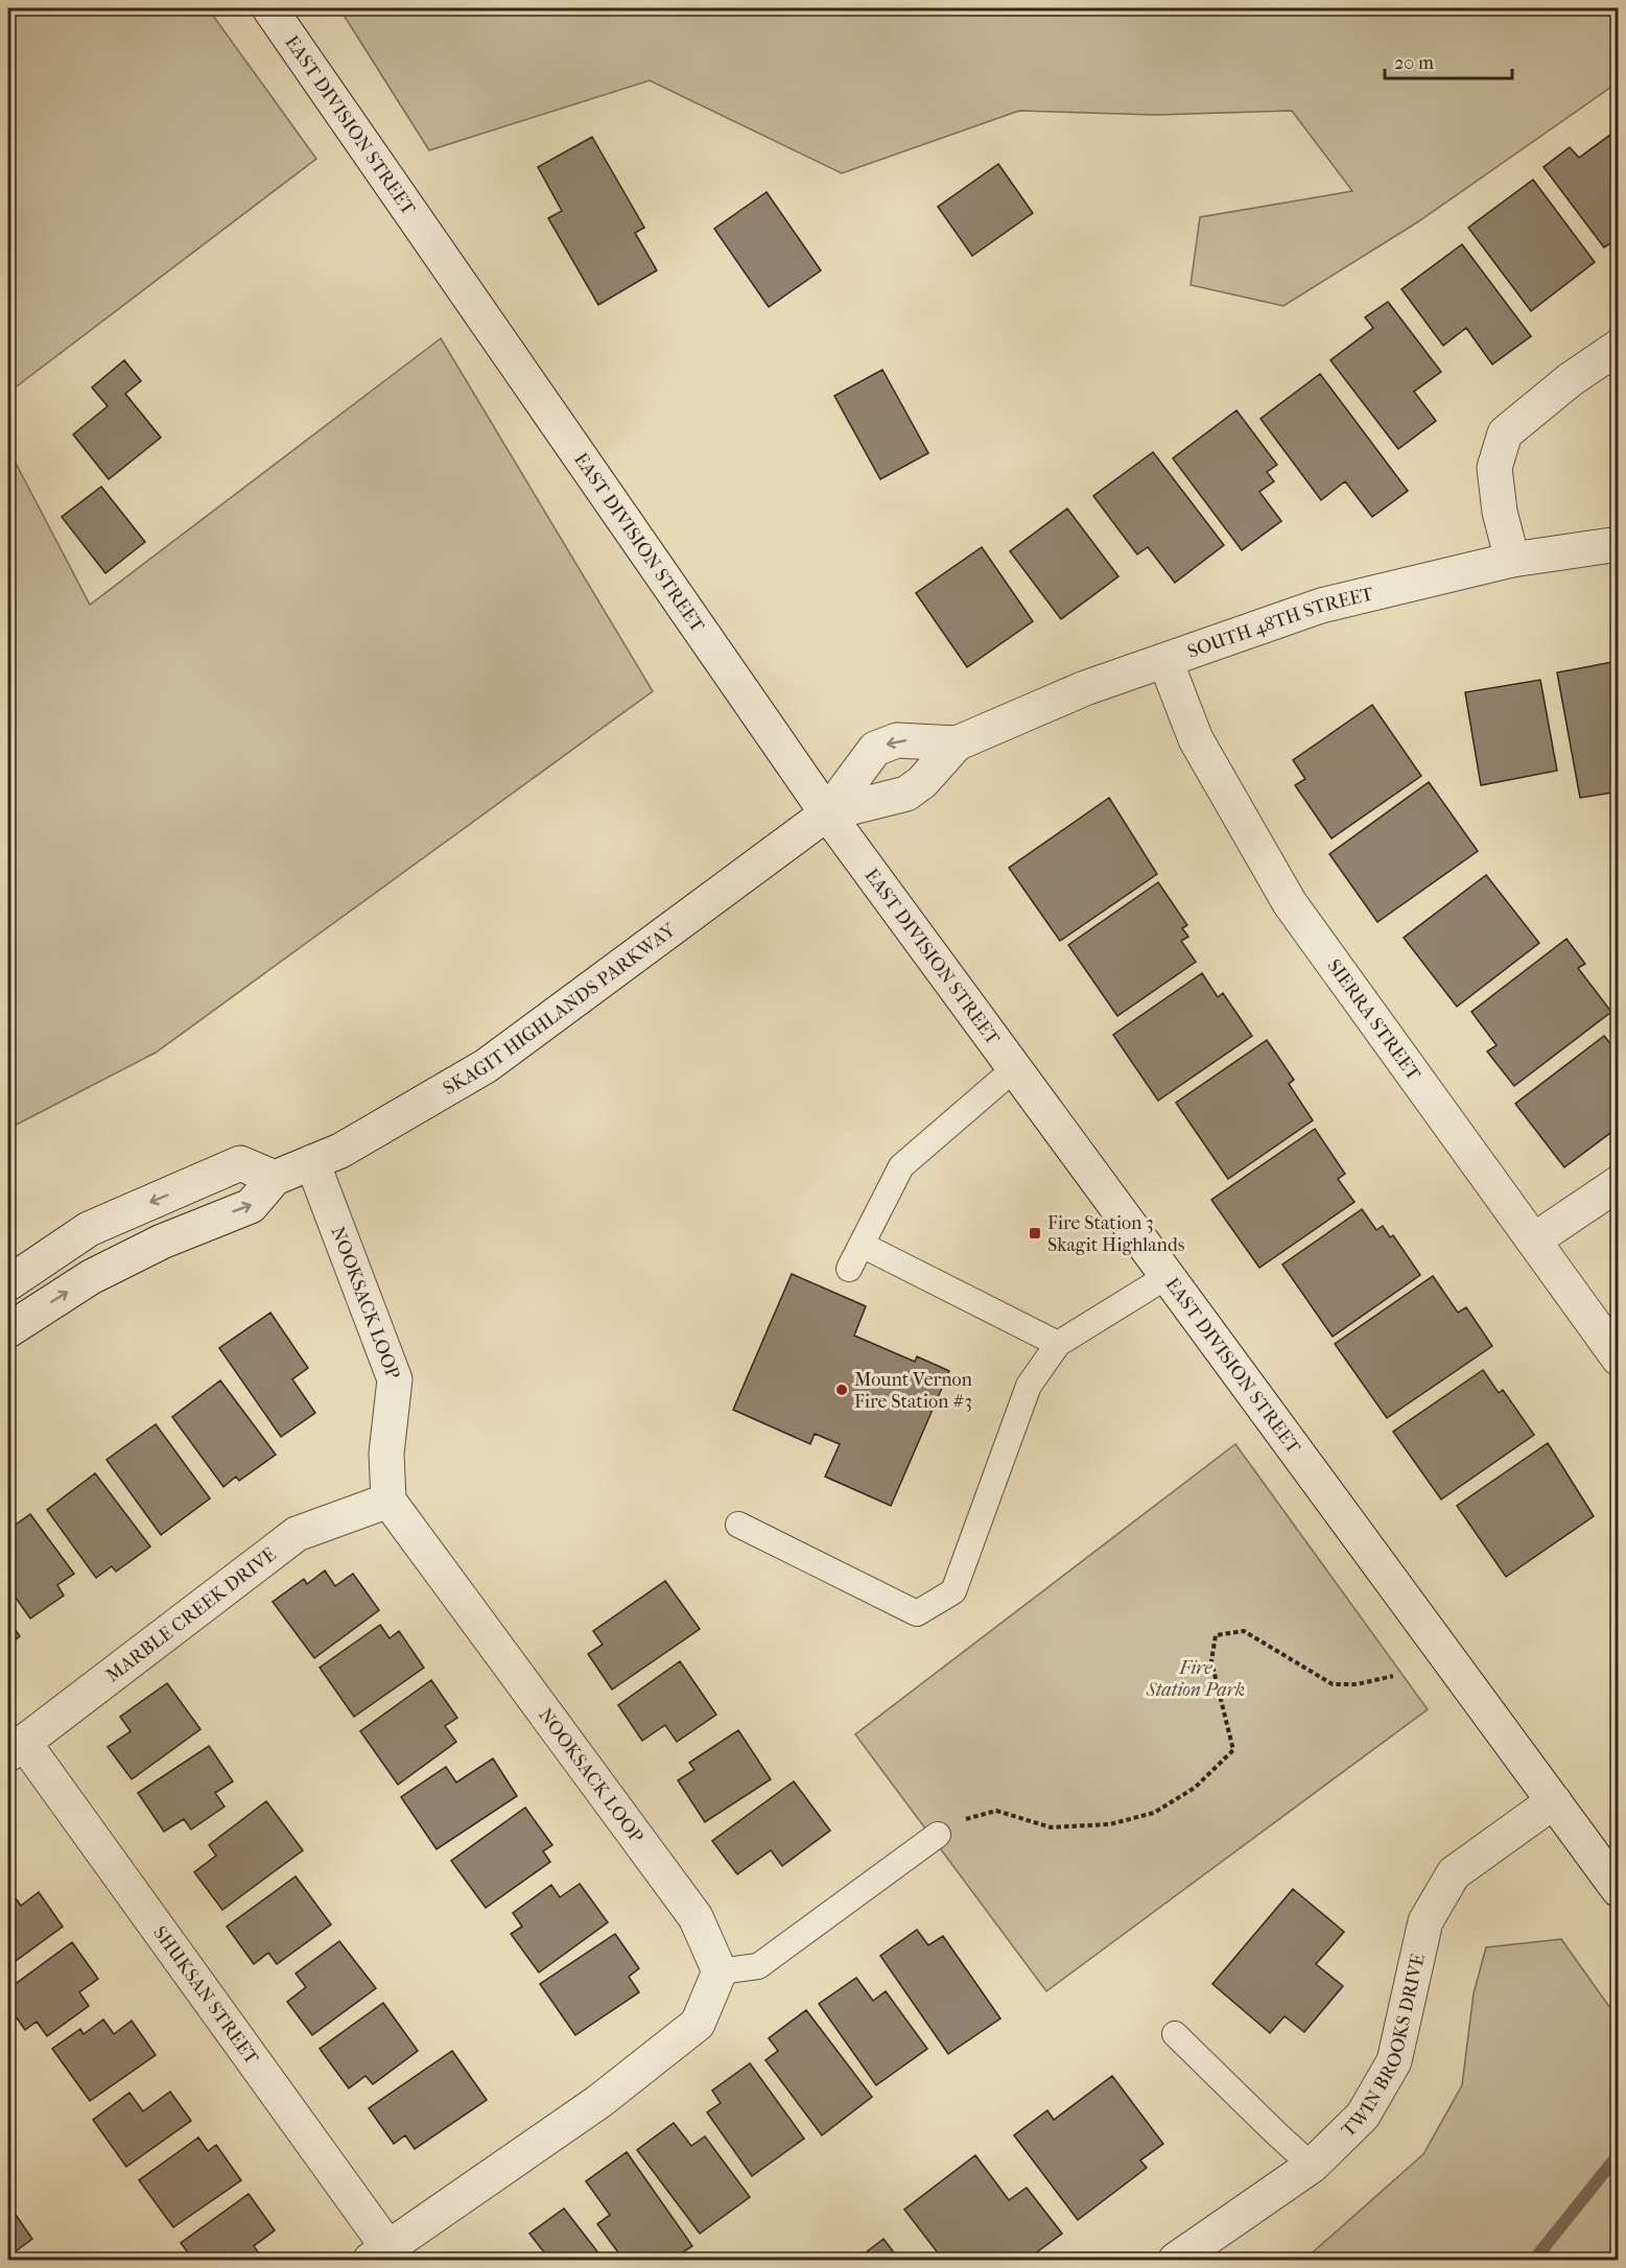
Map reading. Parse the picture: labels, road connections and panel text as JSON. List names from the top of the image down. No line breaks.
{"streets":{"street":["EAST DIVISION STREET","SOUTH 48TH STREET","SKAGIT HIGHLANDS PARKWAY","SIERRA STREET","NOOKSACK LOOP","MARBLE CREEK DRIVE","SHUKSAN STREET","TWIN BROOKS DRIVE"]},"crossings":[["EAST DIVISION STREET","SOUTH 48TH STREET"],["EAST DIVISION STREET","SKAGIT HIGHLANDS PARKWAY"],["EAST DIVISION STREET","TWIN BROOKS DRIVE"],["SOUTH 48TH STREET","SKAGIT HIGHLANDS PARKWAY"],["SOUTH 48TH STREET","SIERRA STREET"],["SKAGIT HIGHLANDS PARKWAY","NOOKSACK LOOP"],["NOOKSACK LOOP","MARBLE CREEK DRIVE"],["MARBLE CREEK DRIVE","SHUKSAN STREET"]],"parks":["Fire Station Park"],"places":{"transit":["Fire Station 3 Skagit Highlands"],"other":["Mount Vernon Fire Station #3"]},"scale_bar":"20 m"}
